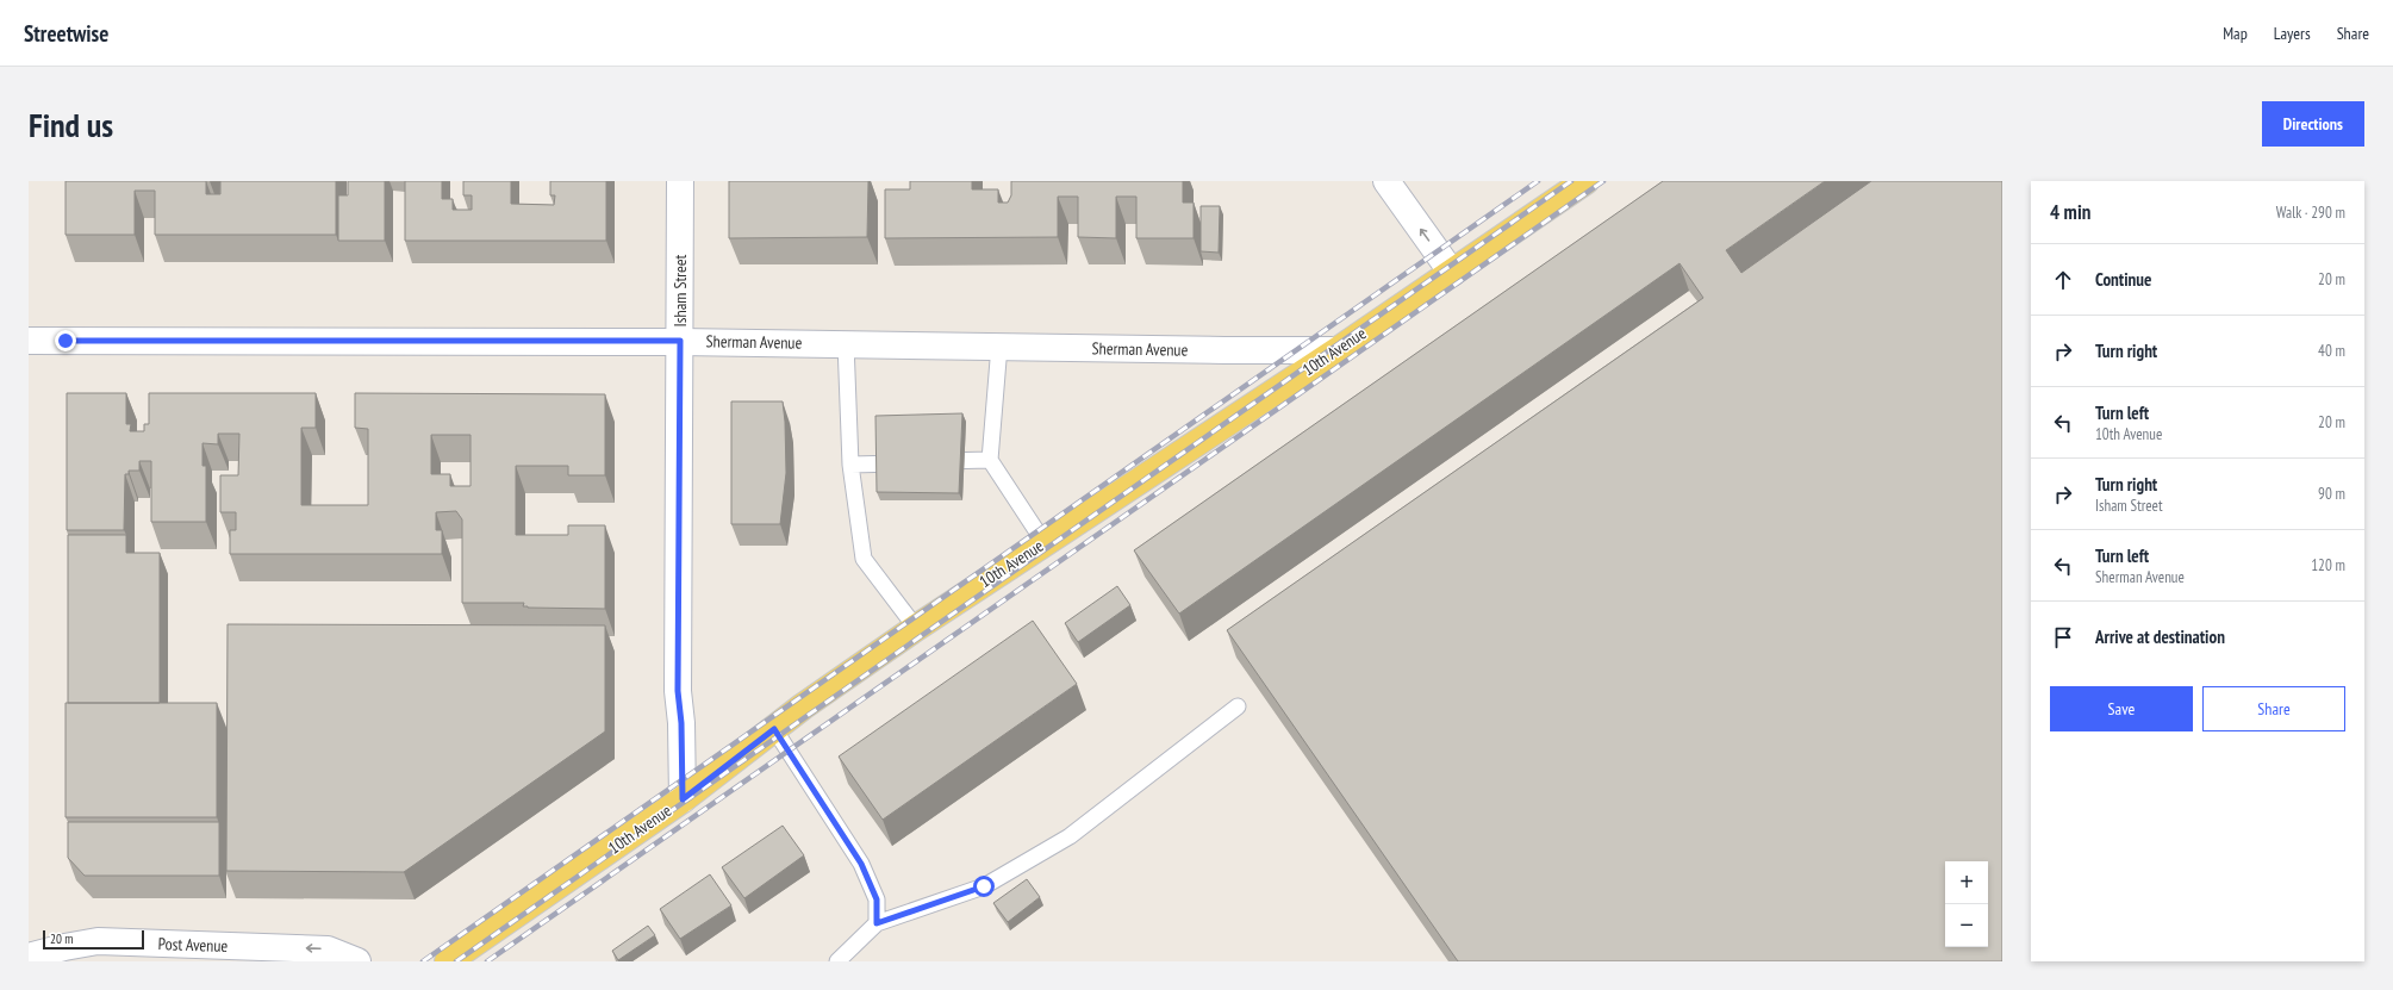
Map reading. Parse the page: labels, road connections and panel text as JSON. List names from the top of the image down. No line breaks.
{"streets":{"main road":["Isham Street","Sherman Avenue","10th Avenue","Post Avenue"]},"crossings":[["Isham Street","Sherman Avenue"],["Isham Street","10th Avenue"],["Sherman Avenue","10th Avenue"]],"one_way":["Post Avenue"],"scale_bar":"20 m","page":{"header":"Streetwise","nav":["Map","Layers","Share"],"buttons":["Directions",["Save","Share"]],"title":"Find us","heading":["4 min","Walk · 290 m"],"list":[["Continue","20 m"],["Turn right","40 m"],["Turn left","10th Avenue","20 m"],["Turn right","Isham Street","90 m"],["Turn left","Sherman Avenue","120 m"],"Arrive at destination"],"map_buttons":["+","−"],"scale":"20 m"}}
